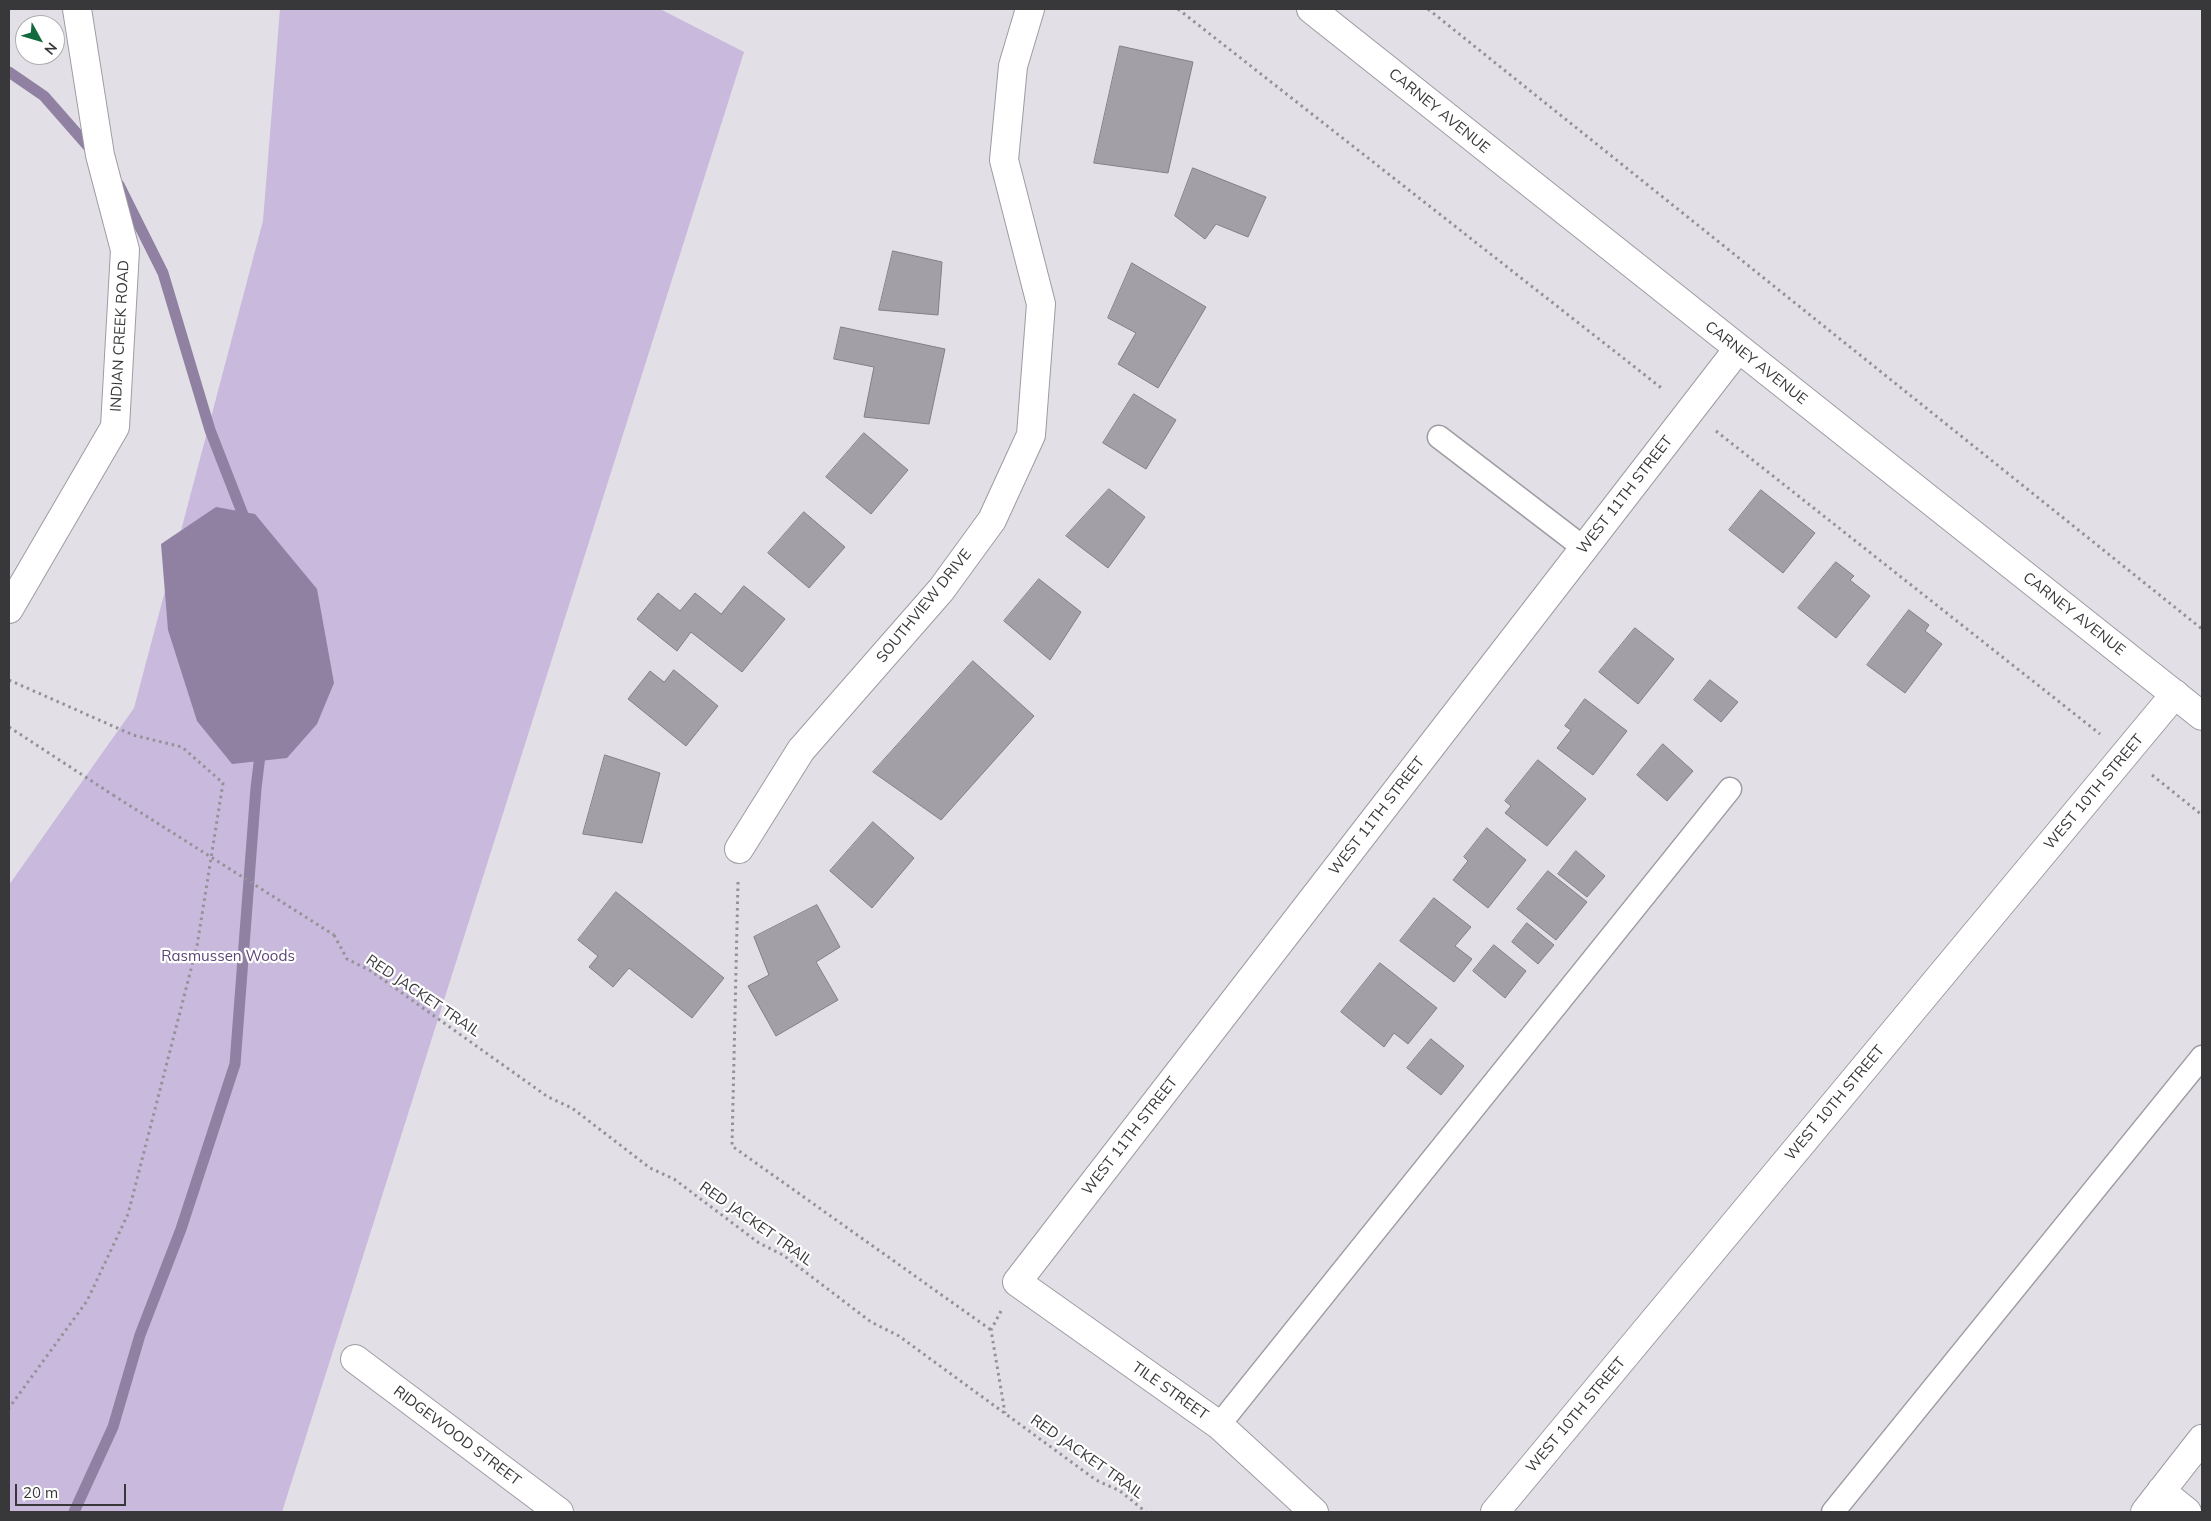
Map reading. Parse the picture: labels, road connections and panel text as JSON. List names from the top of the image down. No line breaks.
{"streets":{"street":["CARNEY AVENUE","INDIAN CREEK ROAD","WEST 11TH STREET","SOUTHVIEW DRIVE","WEST 10TH STREET","TILE STREET","RIDGEWOOD STREET"],"path":["RED JACKET TRAIL"]},"crossings":[["CARNEY AVENUE","WEST 11TH STREET"],["CARNEY AVENUE","WEST 10TH STREET"],["WEST 11TH STREET","TILE STREET"]],"parks":["Rasmussen Woods"],"scale_bar":"20 m","north":"bottom right"}
